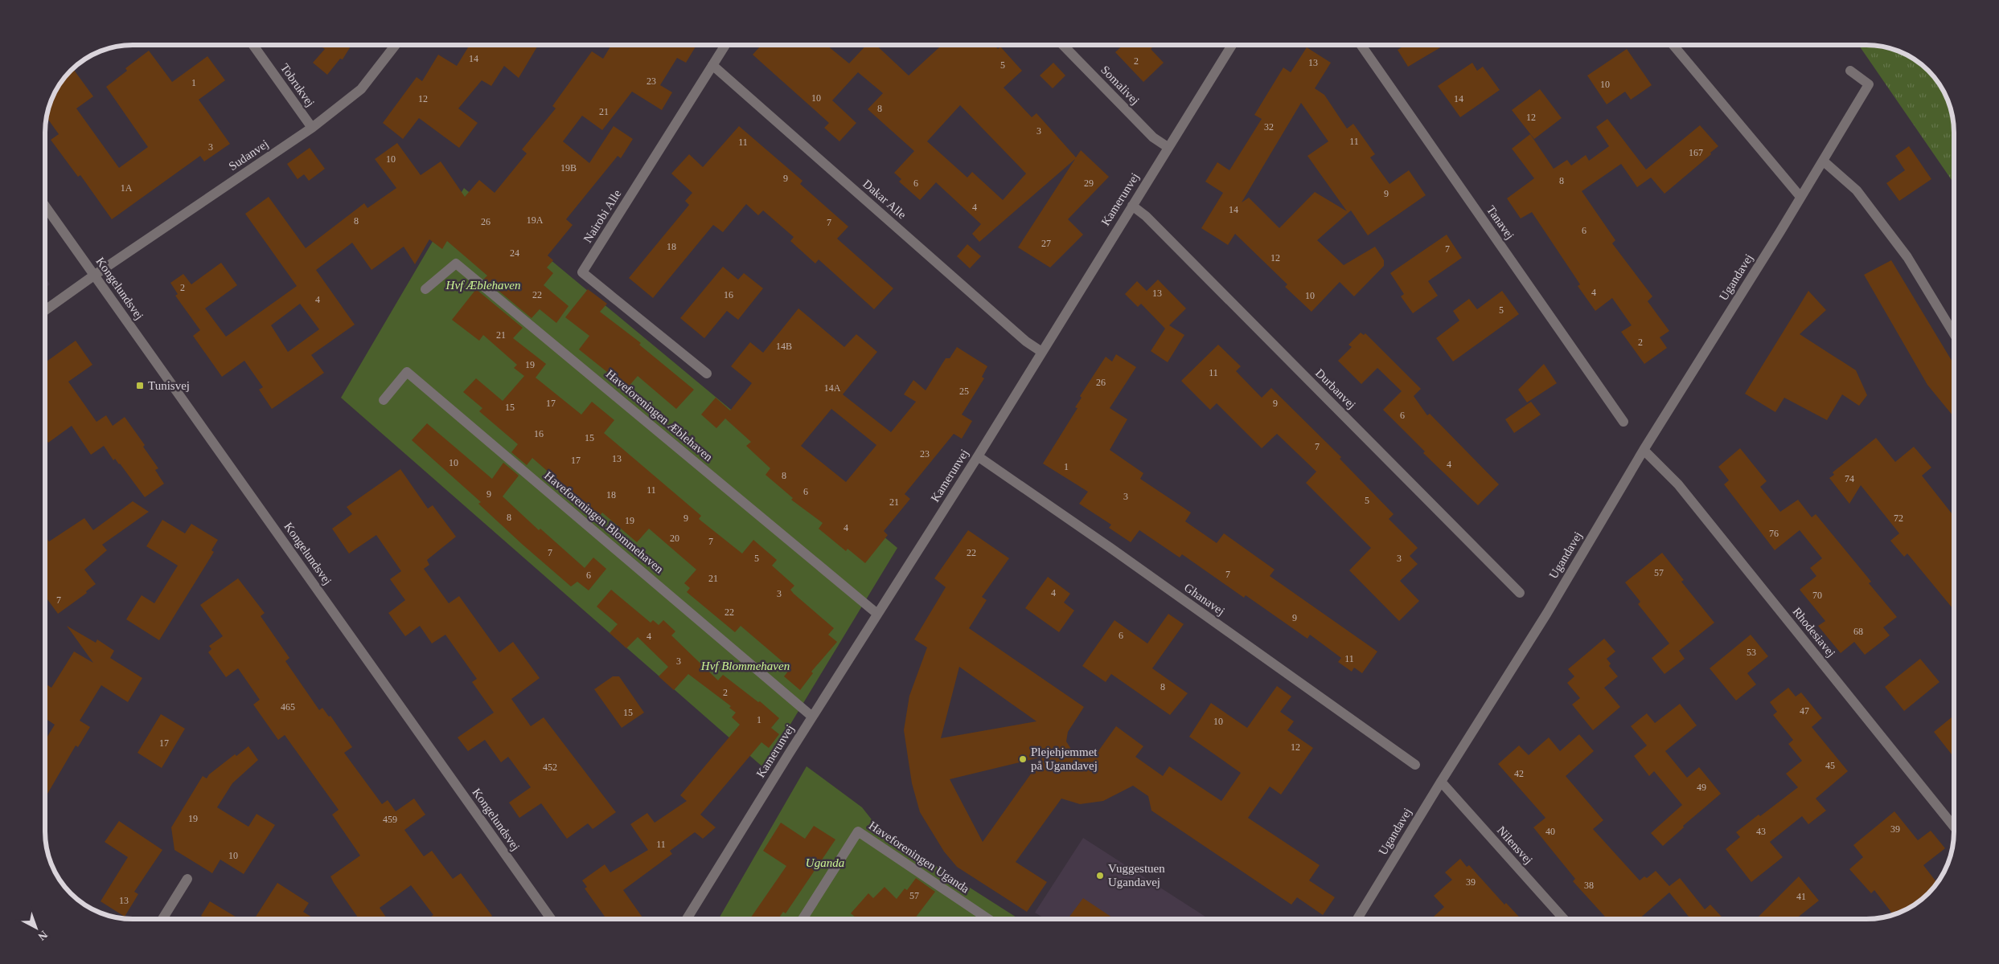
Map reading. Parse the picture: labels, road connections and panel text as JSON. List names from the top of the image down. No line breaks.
{"streets":{"street":["Tobrukvej","Somalivej","Sudanvej","Dakar Alle","Kamerunvej","Nairobi Alle","Tanavej","Ugandavej","Kongelundsvej","Durbanvej","Haveforeningen Æblehaven","Haveforeningen Blommehaven","Ghanavej","Rhodesiavej","Nilensvej","Haveforeningen Uganda"]},"crossings":[["Tobrukvej","Sudanvej"],["Somalivej","Kamerunvej"],["Sudanvej","Kongelundsvej"],["Dakar Alle","Kamerunvej"],["Dakar Alle","Nairobi Alle"],["Kamerunvej","Durbanvej"],["Kamerunvej","Haveforeningen Æblehaven"],["Kamerunvej","Haveforeningen Blommehaven"],["Kamerunvej","Ghanavej"],["Ugandavej","Rhodesiavej"],["Ugandavej","Nilensvej"]],"parks":["Hvf Æblehaven","Hvf Blommehaven","Uganda"],"places":{"transit":["Tunisvej"],"other":["Plejehjemmet på Ugandavej","Vuggestuen Ugandavej"]},"house_numbers":["14","2","13","5","23","1","10","10","12","14","8","21","12","32","3","11","11","3","167","10","19B","9","8","6","29","1A","9","4","14","19A","8","26","7","6","27","18","7","24","12","2","4","13","22","16","10","4","5","21","2","14B","19","11","26","14A","25","17","9","15","6","16","15","7","23","13","17","10","4","1","8","74","11","6","9","18","3","5","21","8","9","72","19","4","76","20","7","7","22","5","3","57","7","6","21","4","3","70","7","22","9","68","6","4","53","11","3","8","2","465","47","15","1","10","17","12","45","452","42","49","19","459","39","40","43","11","10","39","38","57","41","13"],"north":"bottom right"}
